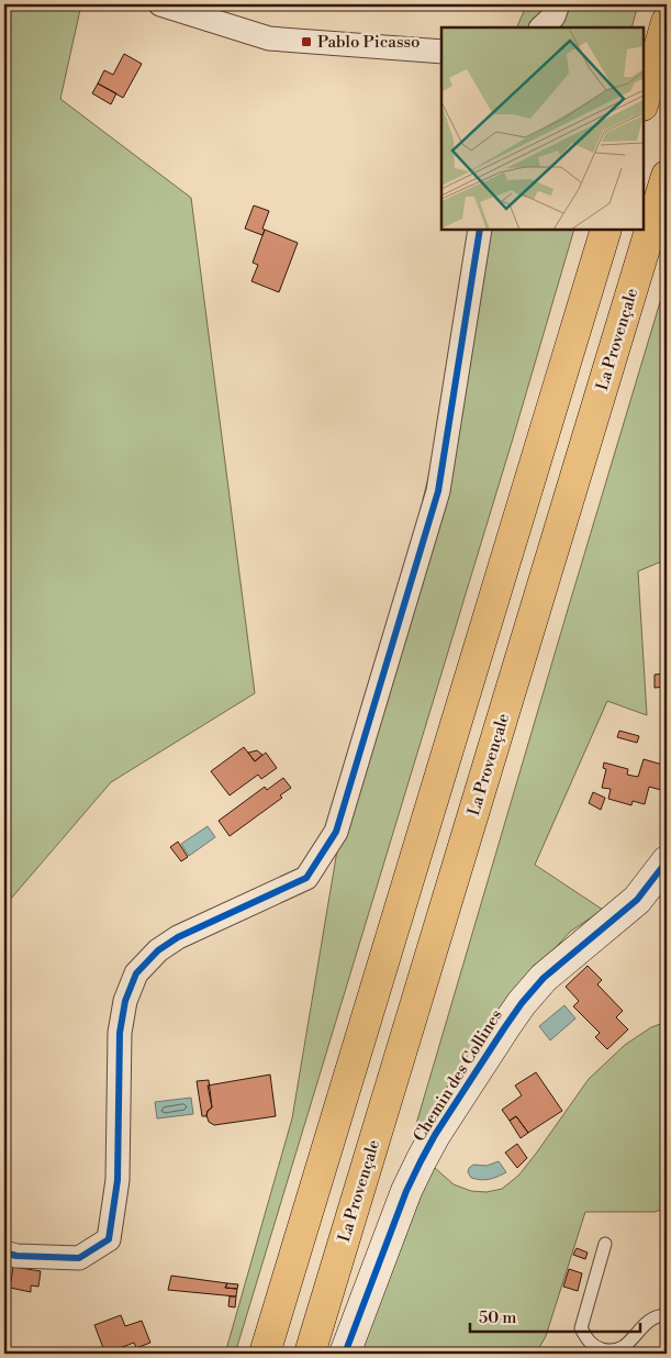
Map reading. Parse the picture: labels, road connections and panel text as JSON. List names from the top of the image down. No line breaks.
{"streets":{"highway":["La Provençale"],"street":["Chemin des Collines"]},"places":{"transit":["Pablo Picasso"]},"scale_bar":"50 m"}
